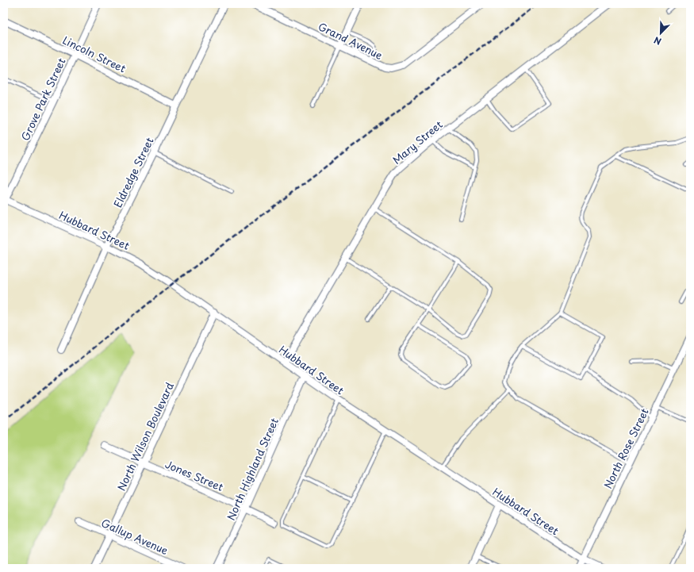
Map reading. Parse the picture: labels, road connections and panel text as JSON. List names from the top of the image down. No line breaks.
{"streets":{"street":["Grand Avenue","Lincoln Street","Grove Park Street","Mary Street","Eldredge Street","Hubbard Street","North Wilson Boulevard","North Rose Street","North Highland Street","Jones Street","Gallup Avenue"]},"crossings":[["Lincoln Street","Grove Park Street"],["Lincoln Street","Eldredge Street"],["Grove Park Street","Hubbard Street"],["Mary Street","Hubbard Street"],["Eldredge Street","Hubbard Street"],["Hubbard Street","North Wilson Boulevard"],["Hubbard Street","North Rose Street"],["Hubbard Street","North Highland Street"],["North Wilson Boulevard","Jones Street"],["North Wilson Boulevard","Gallup Avenue"],["North Highland Street","Jones Street"]],"north":"bottom left"}
